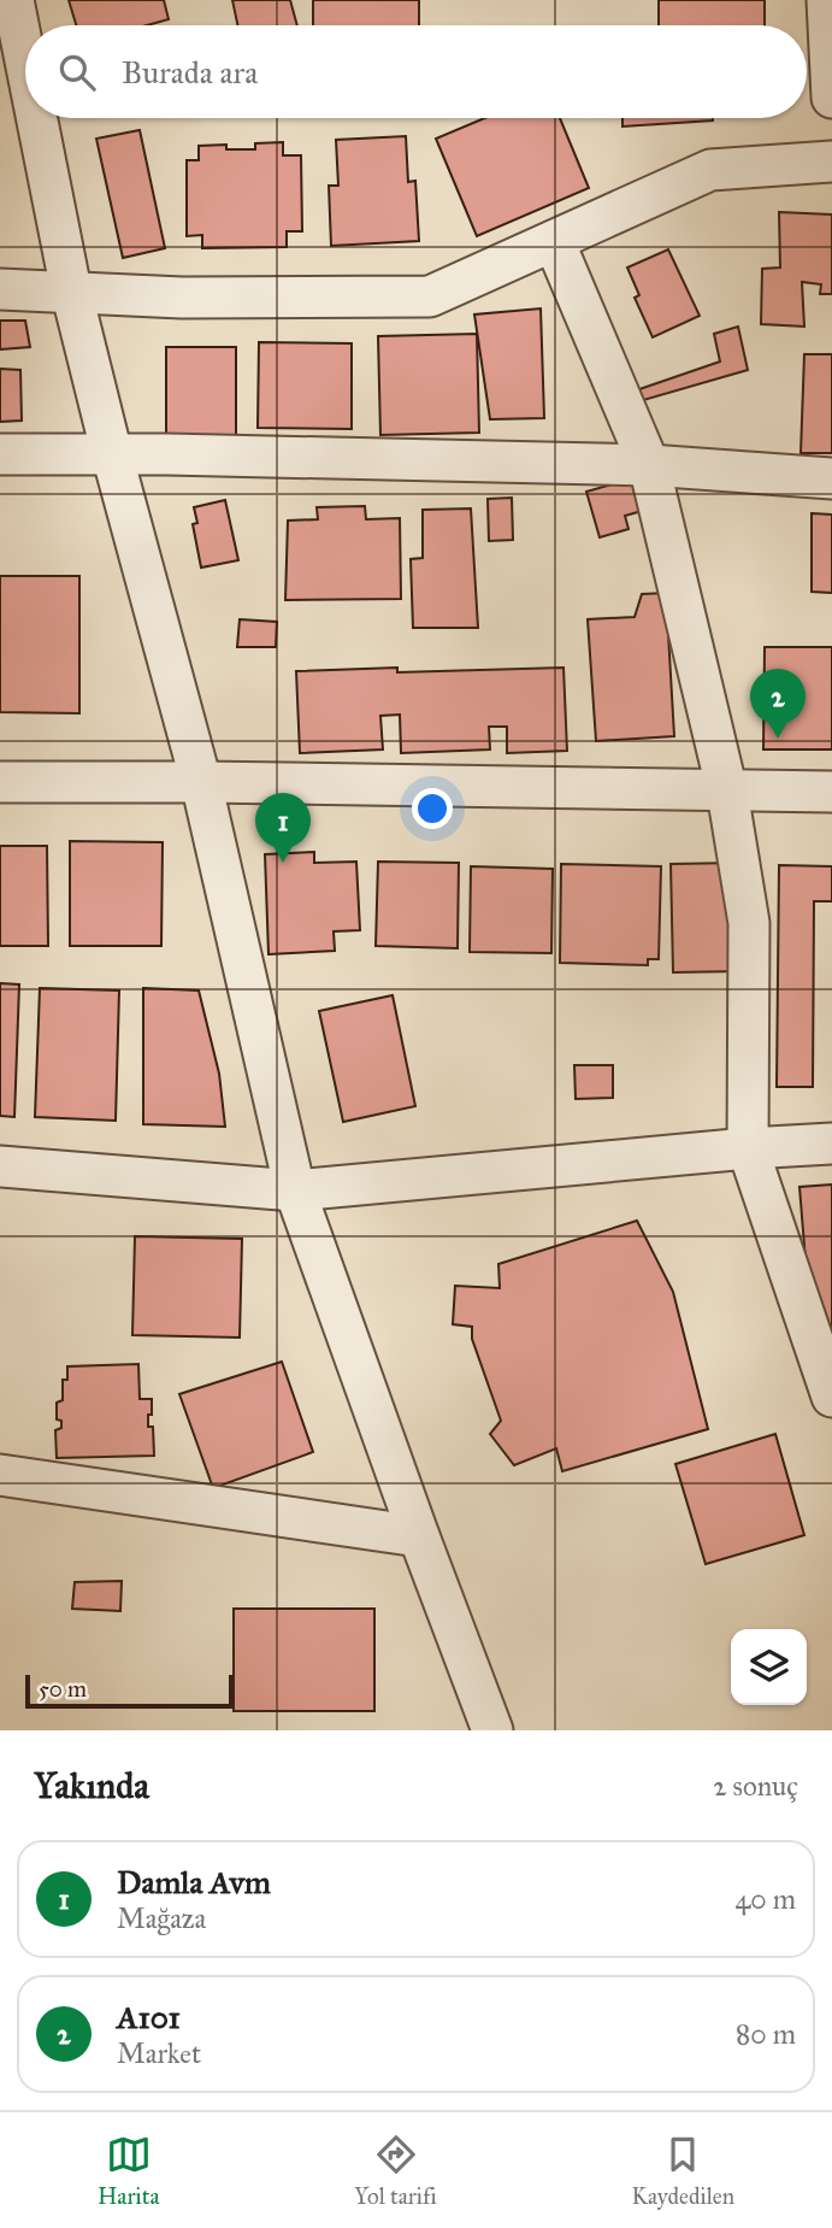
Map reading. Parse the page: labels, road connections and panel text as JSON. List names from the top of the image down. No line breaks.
{"scale_bar":"50 m","page":{"search":"Burada ara","pins":["2","1"],"scale":"50 m","heading":["Yakında","2 sonuç"],"list":[{"mark":"1","name":"Damla Avm","note":"Mağaza","value":"40 m"},{"mark":"2","name":"A101","note":"Market","value":"80 m"}],"nav":["Harita","Yol tarifi","Kaydedilen"]}}
